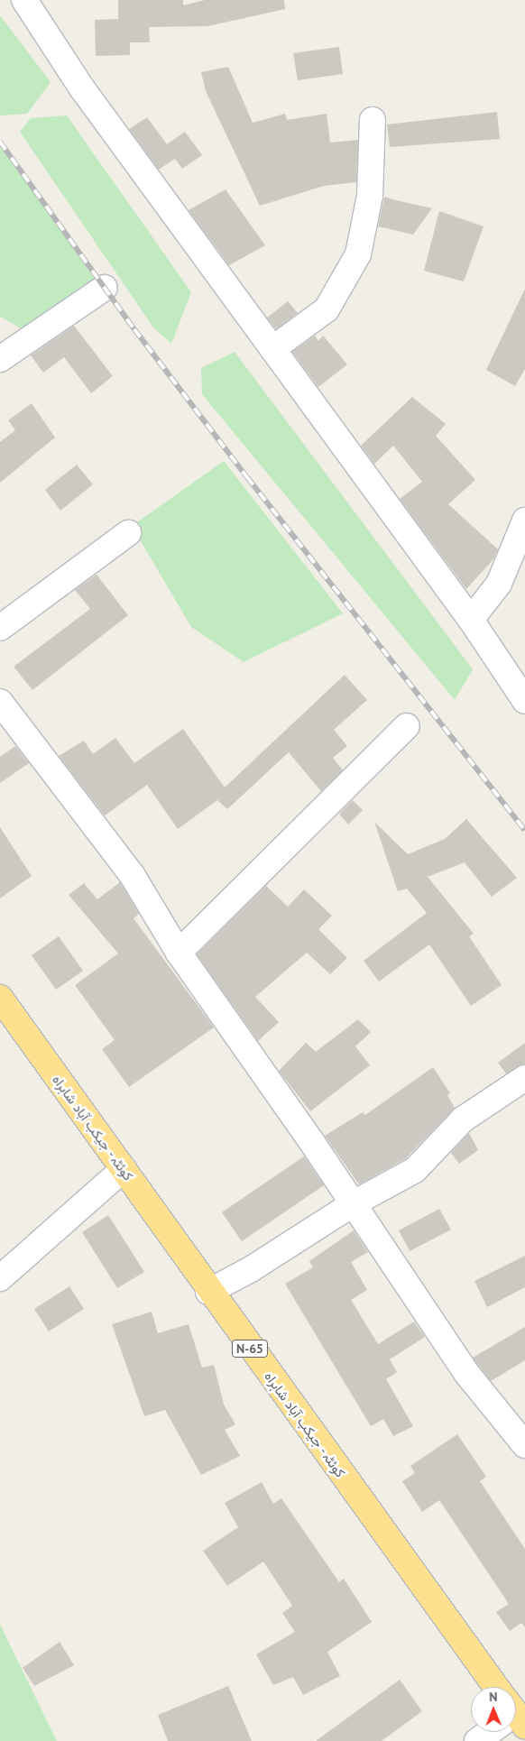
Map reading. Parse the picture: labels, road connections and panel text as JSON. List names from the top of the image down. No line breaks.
{"streets":{"highway":["کوئٹہ - جیکب آباد شاہراہ","N-65"]},"north":"top"}
